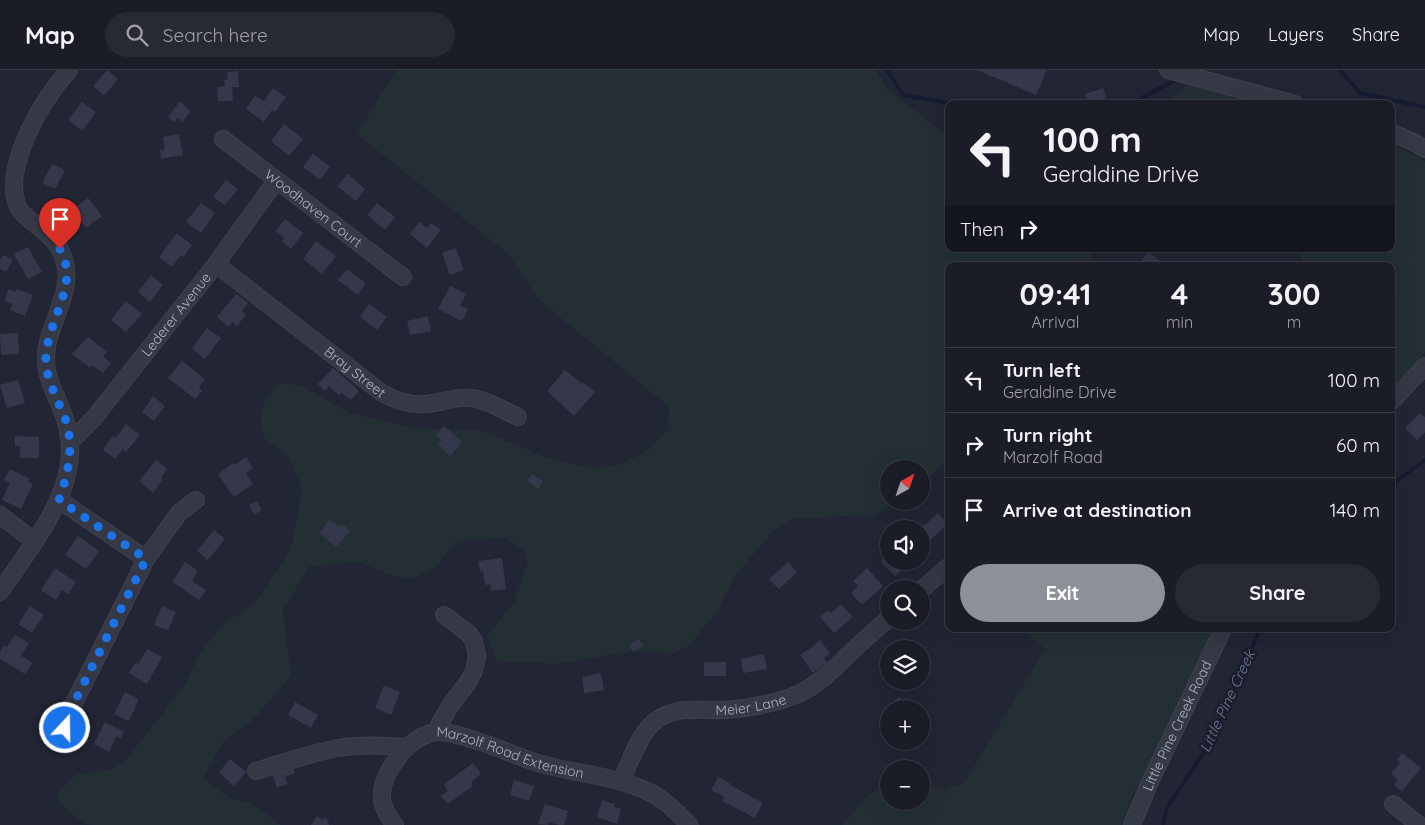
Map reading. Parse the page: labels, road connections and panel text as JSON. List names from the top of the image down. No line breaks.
{"streets":{"street":["Woodhaven Court","Lederer Avenue","Bray Street","Meier Lane","Little Pine Creek Road","Marzolf Road Extension"]},"crossings":[["Woodhaven Court","Lederer Avenue"],["Lederer Avenue","Bray Street"],["Meier Lane","Marzolf Road Extension"]],"water":["Little Pine Creek"],"north":"top right","page":{"header":"Map","search":"Search here","nav":["Map","Layers","Share"],"turn":["100 m","Geraldine Drive"],"then":"Then","eta":["09:41","Arrival","4","min","300","m"],"list":[{"name":"Turn left","note":"Geraldine Drive","value":"100 m"},{"name":"Turn right","note":"Marzolf Road","value":"60 m"},{"name":"Arrive at destination","value":"140 m"}],"map_buttons":["+","−"],"buttons":["Exit","Share"]}}
